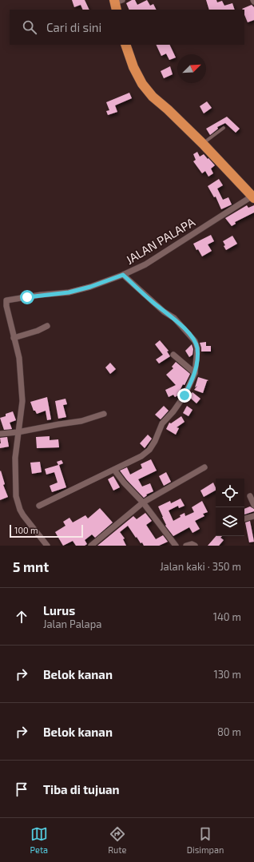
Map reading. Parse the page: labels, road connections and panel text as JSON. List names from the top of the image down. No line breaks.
{"streets":{"street":["JALAN PALAPA"]},"scale_bar":"100 m","north":"top right","page":{"search":"Cari di sini","scale":"100 m","heading":["5 mnt","Jalan kaki · 350 m"],"list":[["Lurus","Jalan Palapa","140 m"],["Belok kanan","130 m"],["Belok kanan","80 m"],"Tiba di tujuan"],"nav":["Peta","Rute","Disimpan"]}}
